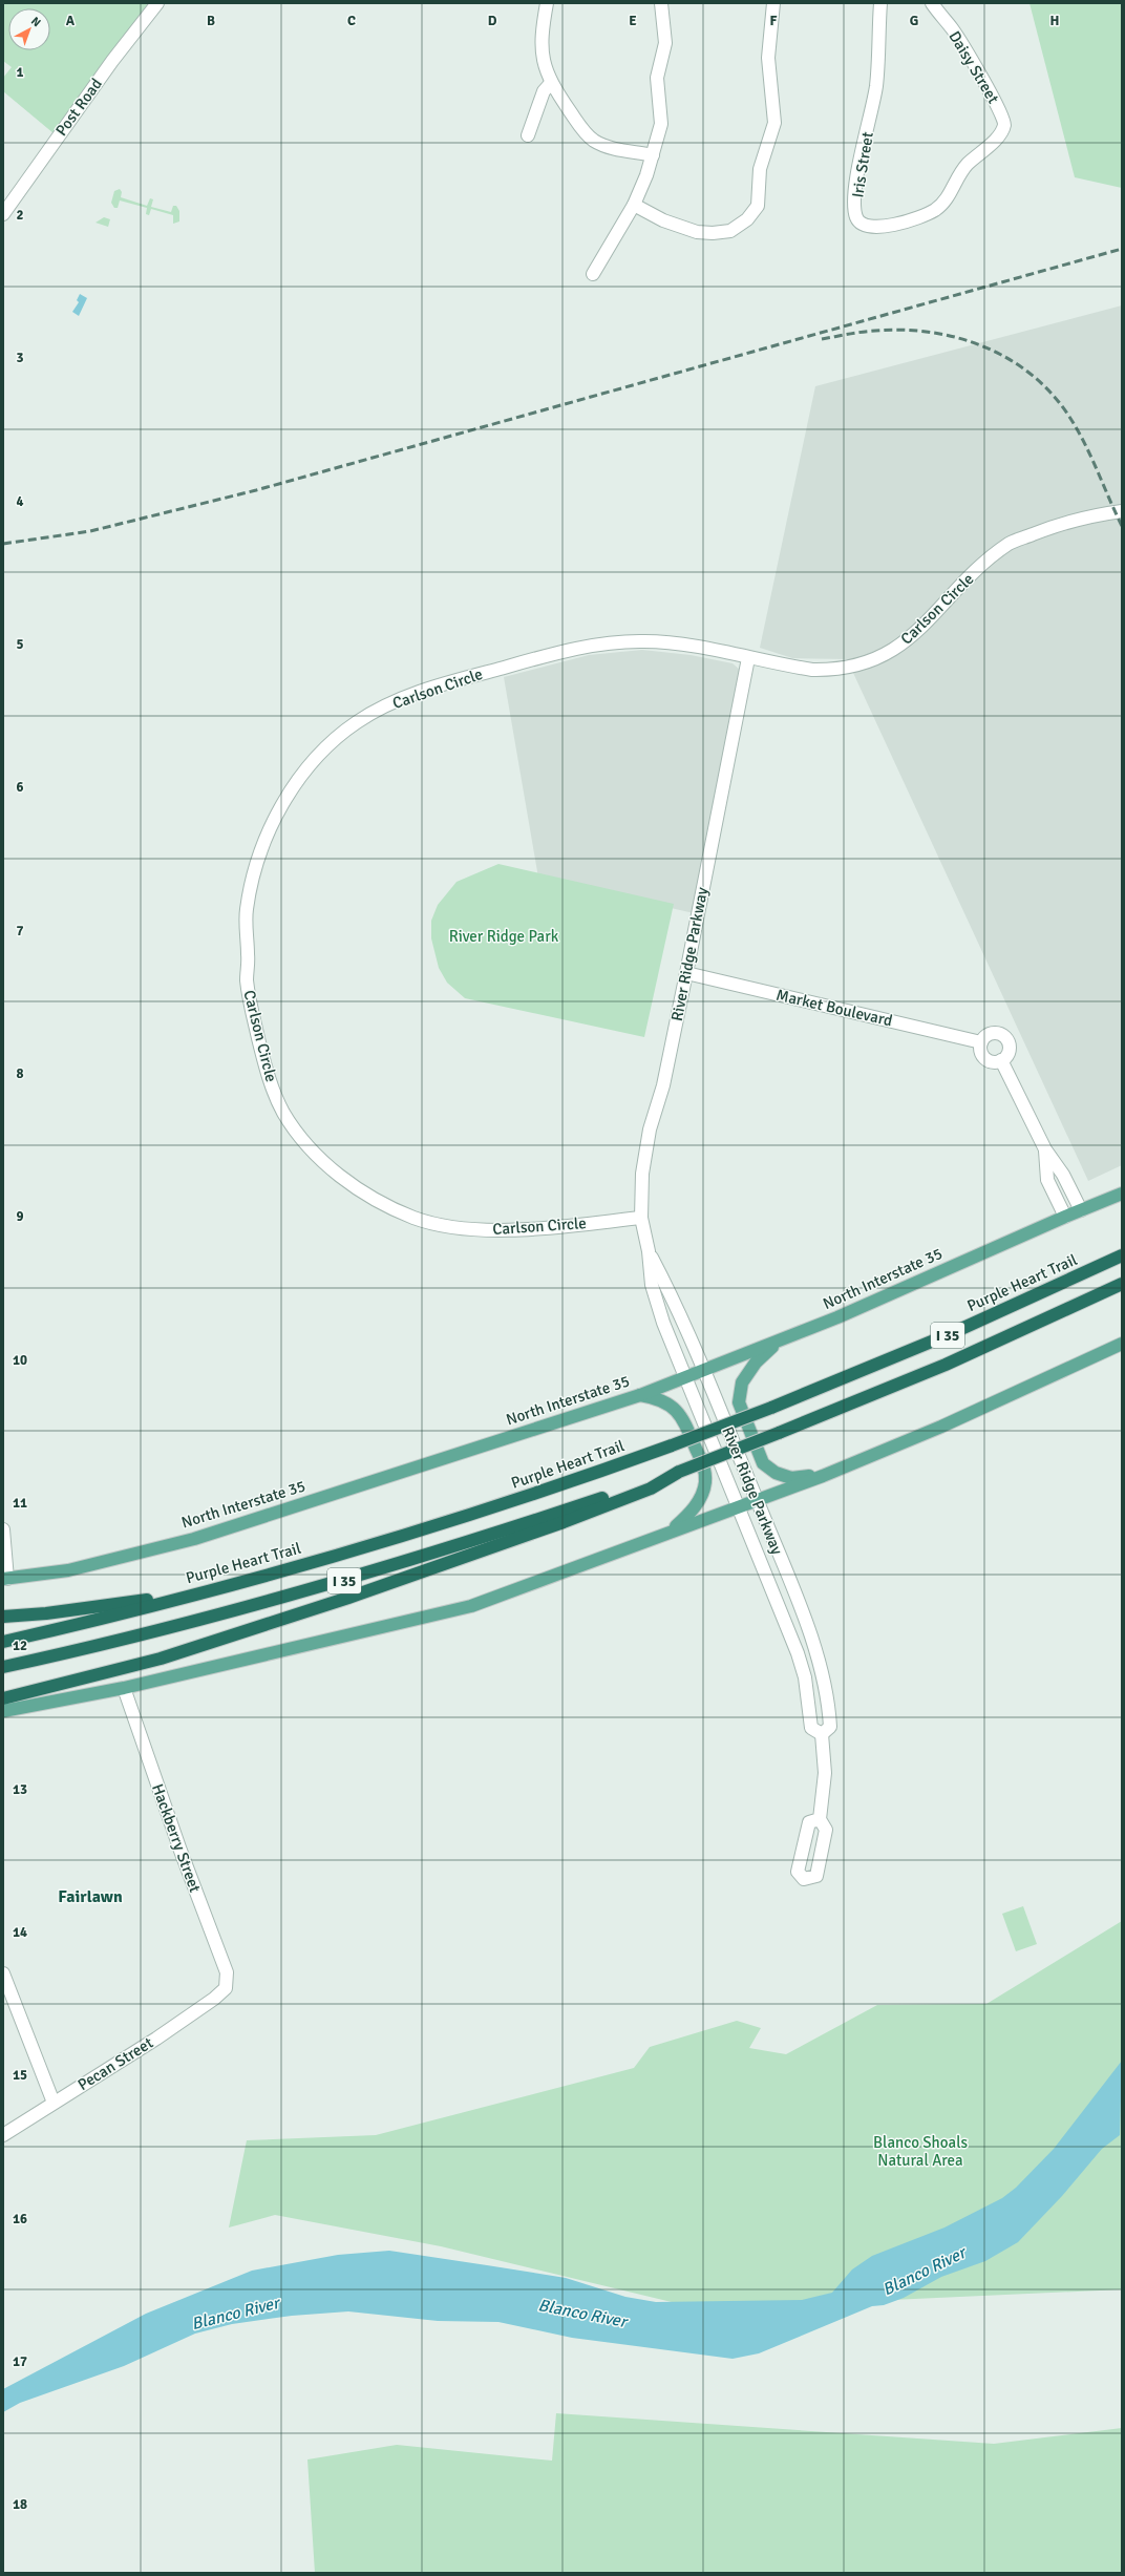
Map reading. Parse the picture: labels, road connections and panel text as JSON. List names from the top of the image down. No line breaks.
{"streets":{"highway":["Purple Heart Trail","I 35"],"main road":["North Interstate 35"],"street":["Daisy Street","Post Road","Iris Street","Carlson Circle","River Ridge Parkway","Market Boulevard","Hackberry Street","Pecan Street"]},"crossings":[["Daisy Street","Iris Street"],["Carlson Circle","River Ridge Parkway"],["River Ridge Parkway","Market Boulevard"],["River Ridge Parkway","North Interstate 35"],["Hackberry Street","Pecan Street"]],"districts":["Fairlawn"],"water":["Blanco River"],"parks":["River Ridge Park","Blanco Shoals Natural Area"],"north":"top right","grid":{"columns":["A","B","C","D","E","F","G","H"],"rows":["1","2","3","4","5","6","7","8","9","10","11","12","13","14","15","16","17","18"]}}
